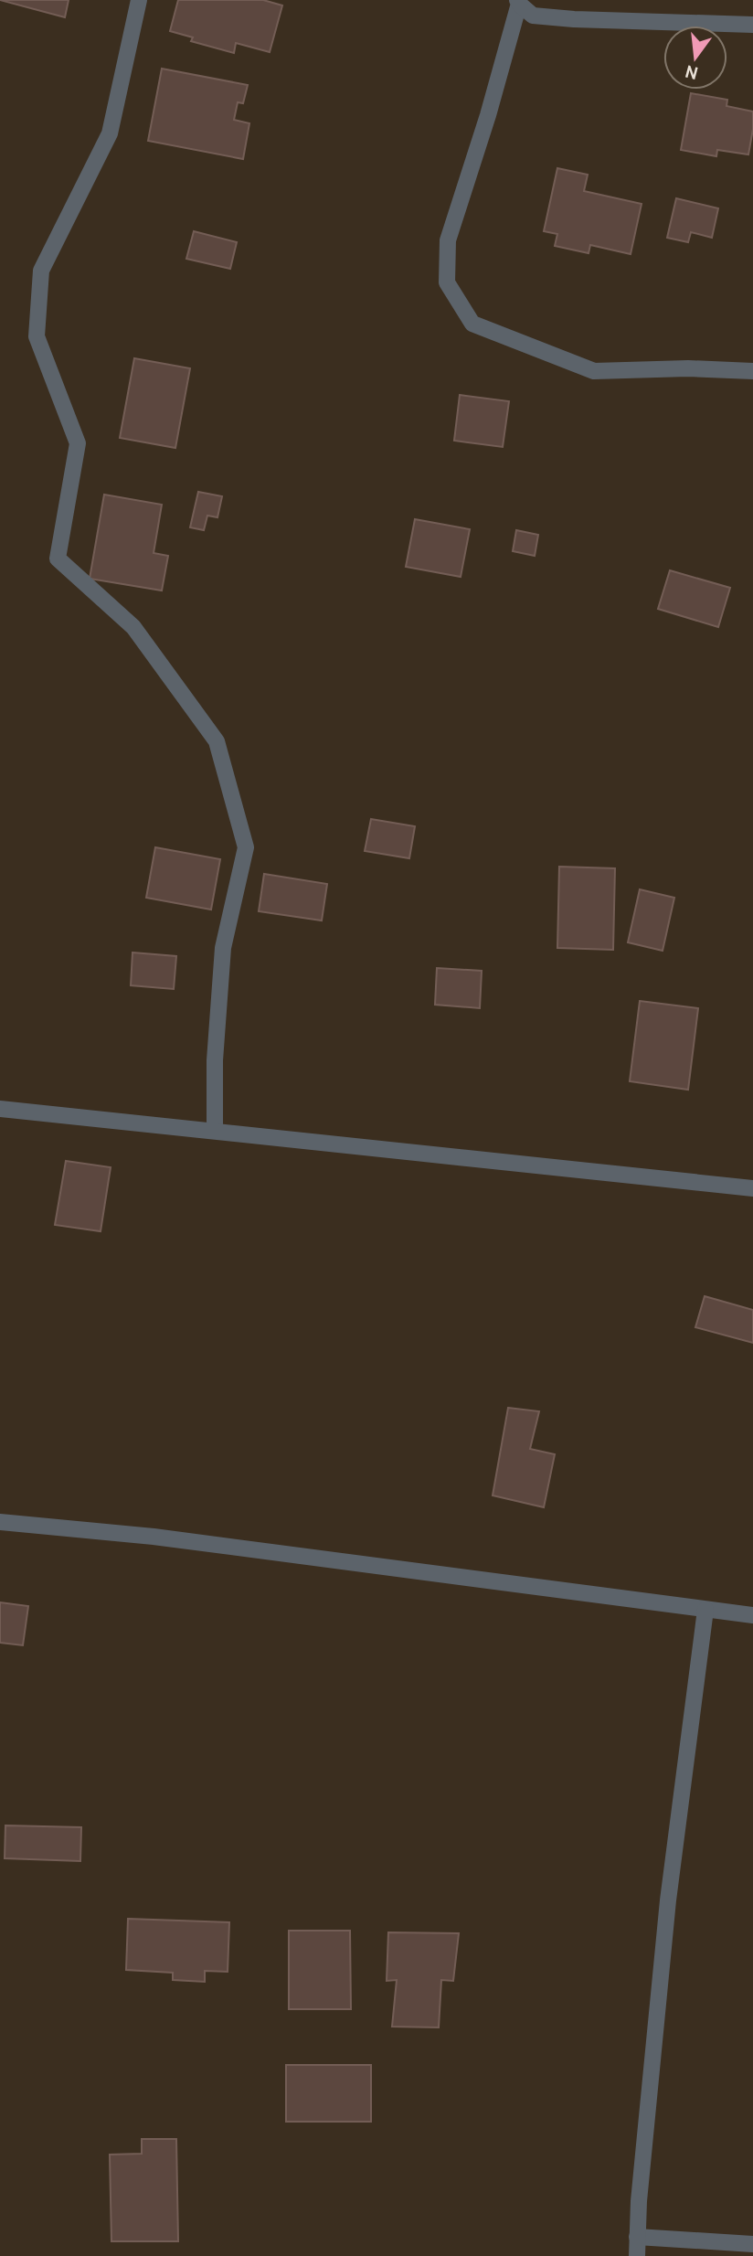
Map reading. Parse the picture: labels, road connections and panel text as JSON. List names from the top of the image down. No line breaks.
{"north":"bottom"}
